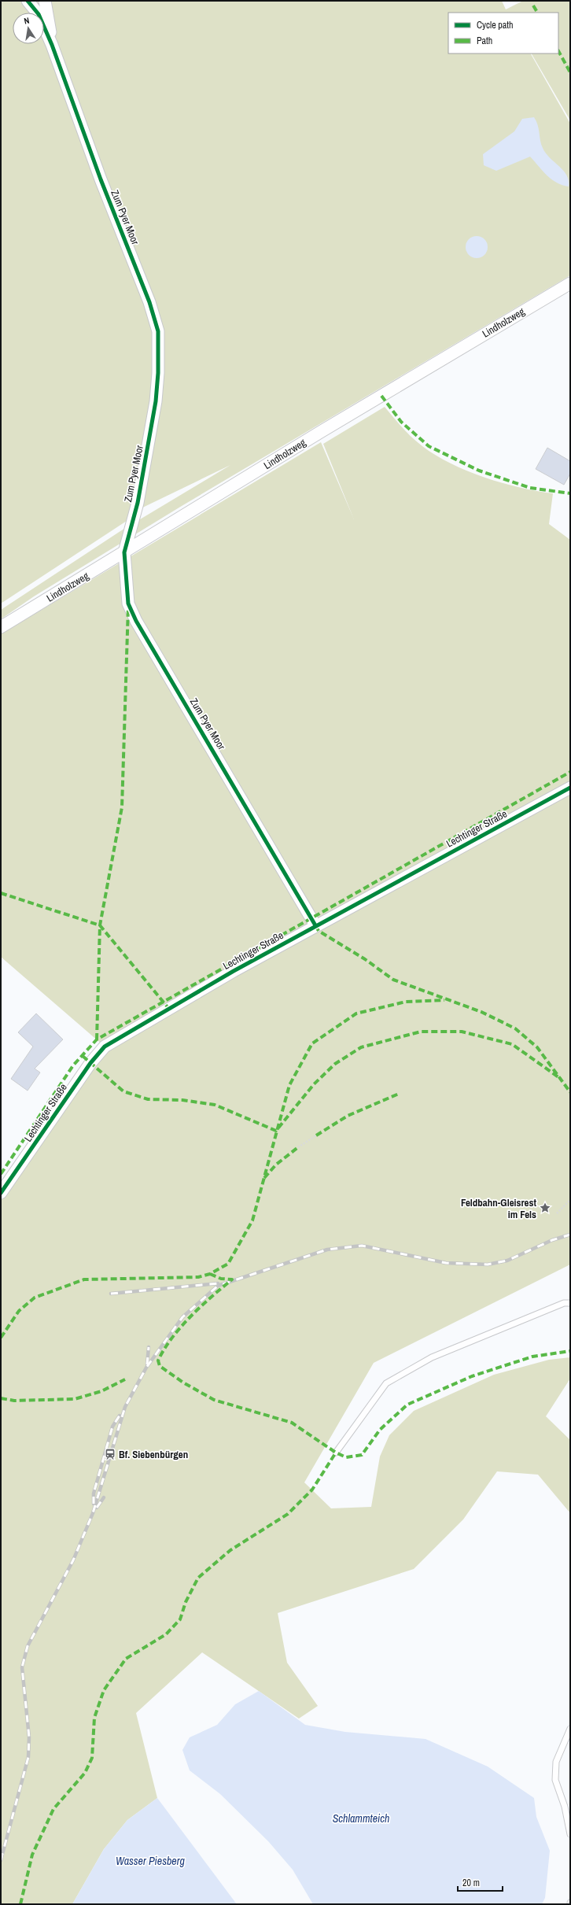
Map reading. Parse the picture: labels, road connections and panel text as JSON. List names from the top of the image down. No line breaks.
{"streets":{"street":["Zum Pyer Moor","Lindholzweg","Lechtinger Straße"]},"crossings":[["Zum Pyer Moor","Lindholzweg"],["Zum Pyer Moor","Lechtinger Straße"]],"water":["Schlammteich","Wasser Piesberg"],"places":{"place":["Feldbahn-Gleisrest im Fels"],"station":["Bf. Siebenbürgen"]},"legend":["Cycle path","Path"],"scale_bar":"20 m","north":"top"}
